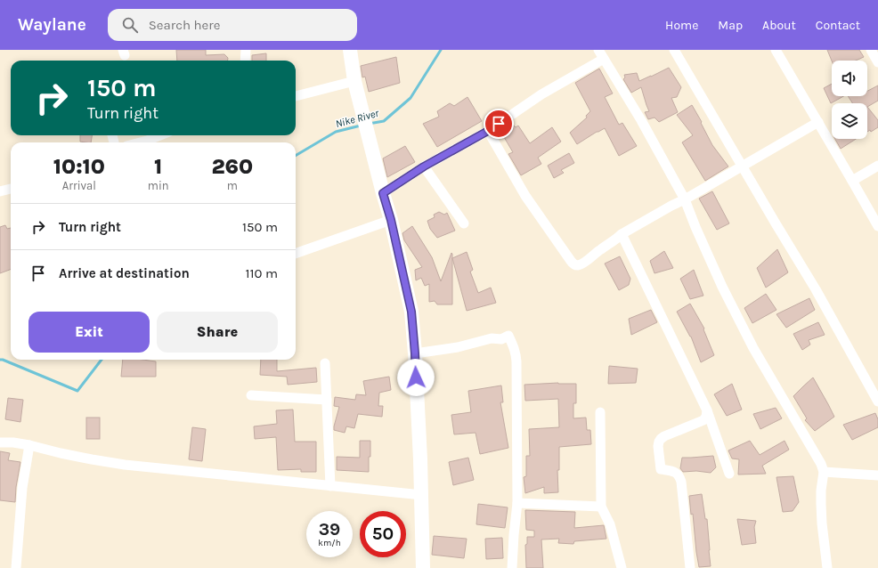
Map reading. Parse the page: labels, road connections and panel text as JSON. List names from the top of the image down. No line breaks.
{"water":["Nike River"],"page":{"header":"Waylane","search":"Search here","nav":["Home","Map","About","Contact"],"turn":["150 m","Turn right"],"eta":["10:10","Arrival","1","min","260","m"],"list":[{"name":"Turn right","value":"150 m"},{"name":"Arrive at destination","value":"110 m"}],"buttons":["Exit","Share"],"speed":"39 km/h","limit":"50"}}
